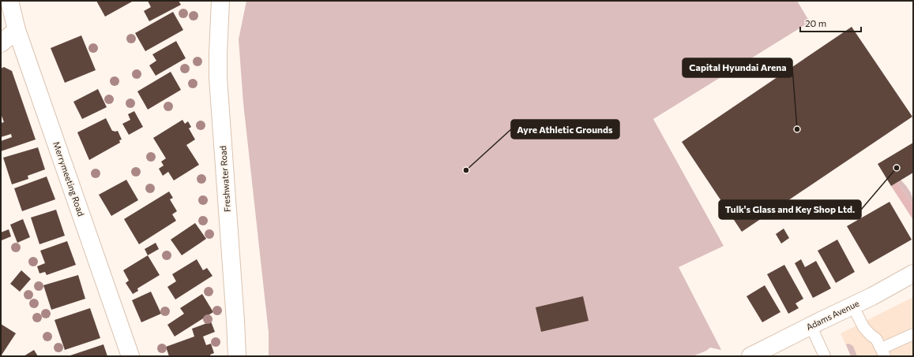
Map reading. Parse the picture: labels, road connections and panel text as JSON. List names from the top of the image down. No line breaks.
{"streets":{"street":["Merrymeeting Road","Freshwater Road","Adams Avenue"]},"places":["Capital Hyundai Arena","Tulk's Glass and Key Shop Ltd.","Ayre Athletic Grounds"],"scale_bar":"20 m"}
